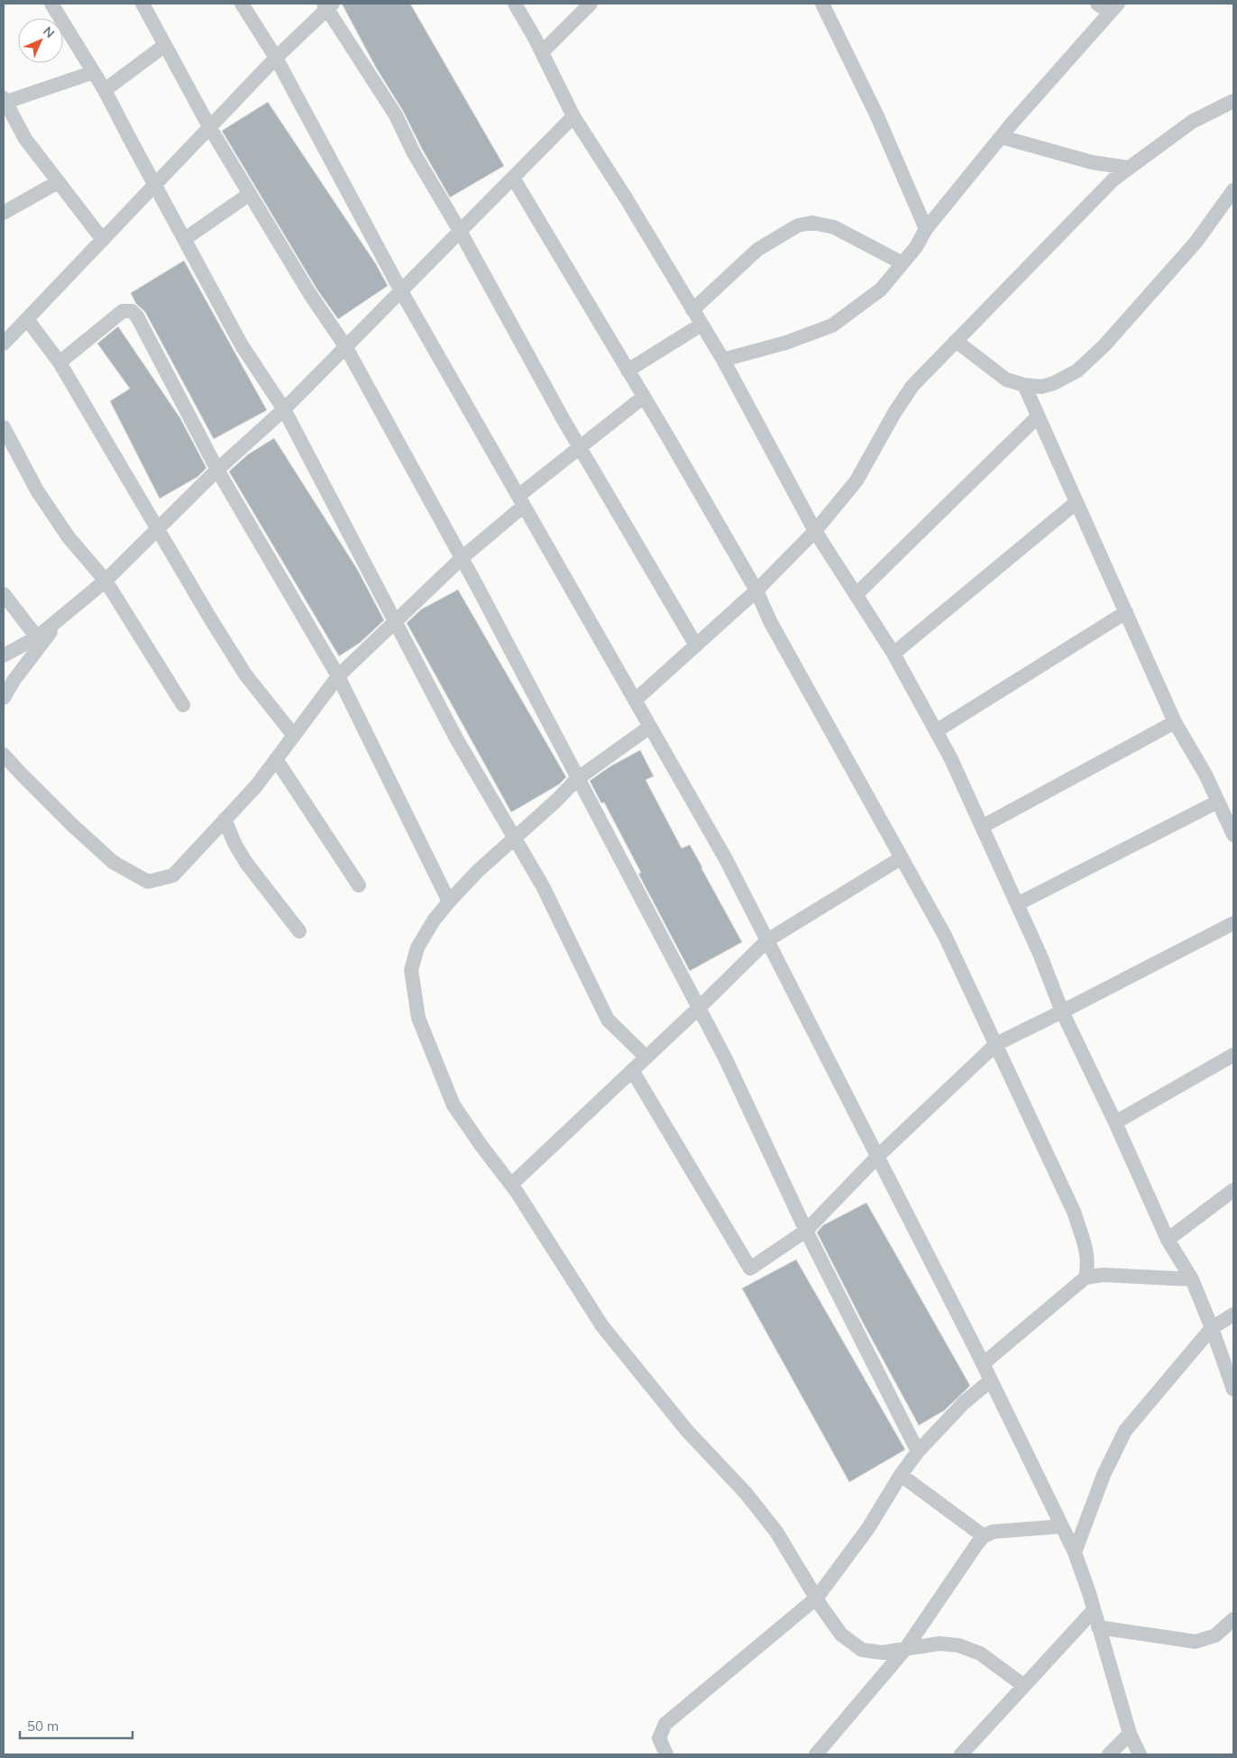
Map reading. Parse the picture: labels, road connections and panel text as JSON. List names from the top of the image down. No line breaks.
{"scale_bar":"50 m","north":"top right"}
